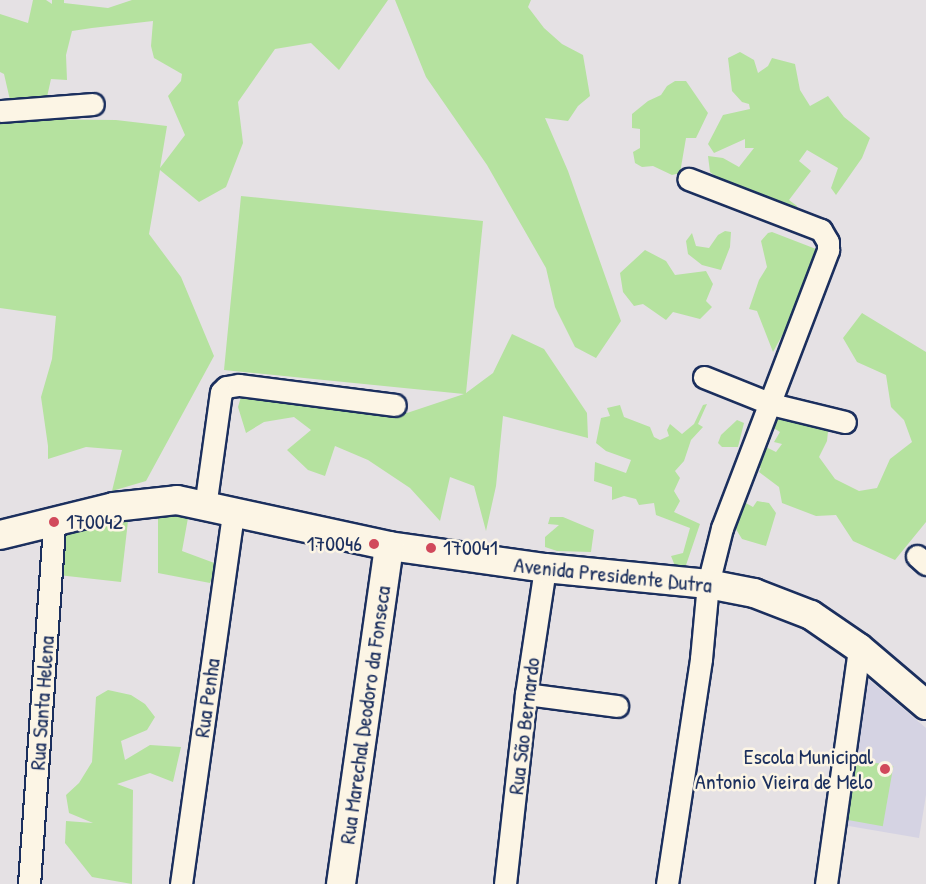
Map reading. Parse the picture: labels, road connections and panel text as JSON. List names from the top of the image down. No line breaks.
{"streets":{"main road":["Avenida Presidente Dutra","Rua Marechal Deodoro da Fonseca"],"street":["Rua Penha","Rua Santa Helena","Rua São Bernardo"]},"crossings":[["Avenida Presidente Dutra","Rua Penha"],["Avenida Presidente Dutra","Rua Santa Helena"],["Avenida Presidente Dutra","Rua Marechal Deodoro da Fonseca"],["Avenida Presidente Dutra","Rua São Bernardo"]],"places":["170042","170046","170041","Escola Municipal Antonio Vieira de Melo"]}
